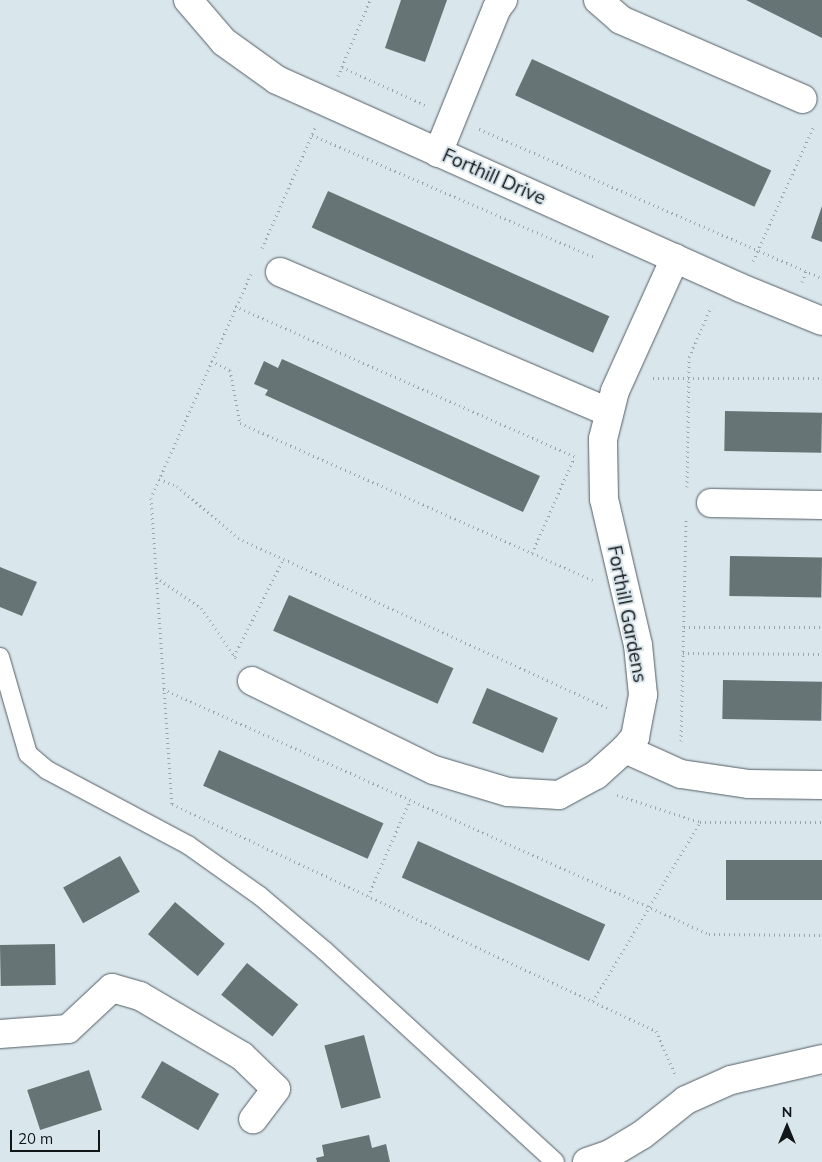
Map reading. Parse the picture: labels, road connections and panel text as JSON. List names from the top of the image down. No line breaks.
{"streets":{"street":["Forthill Drive","Forthill Gardens"]},"crossings":[["Forthill Drive","Forthill Gardens"]],"scale_bar":"20 m","north":"top"}
